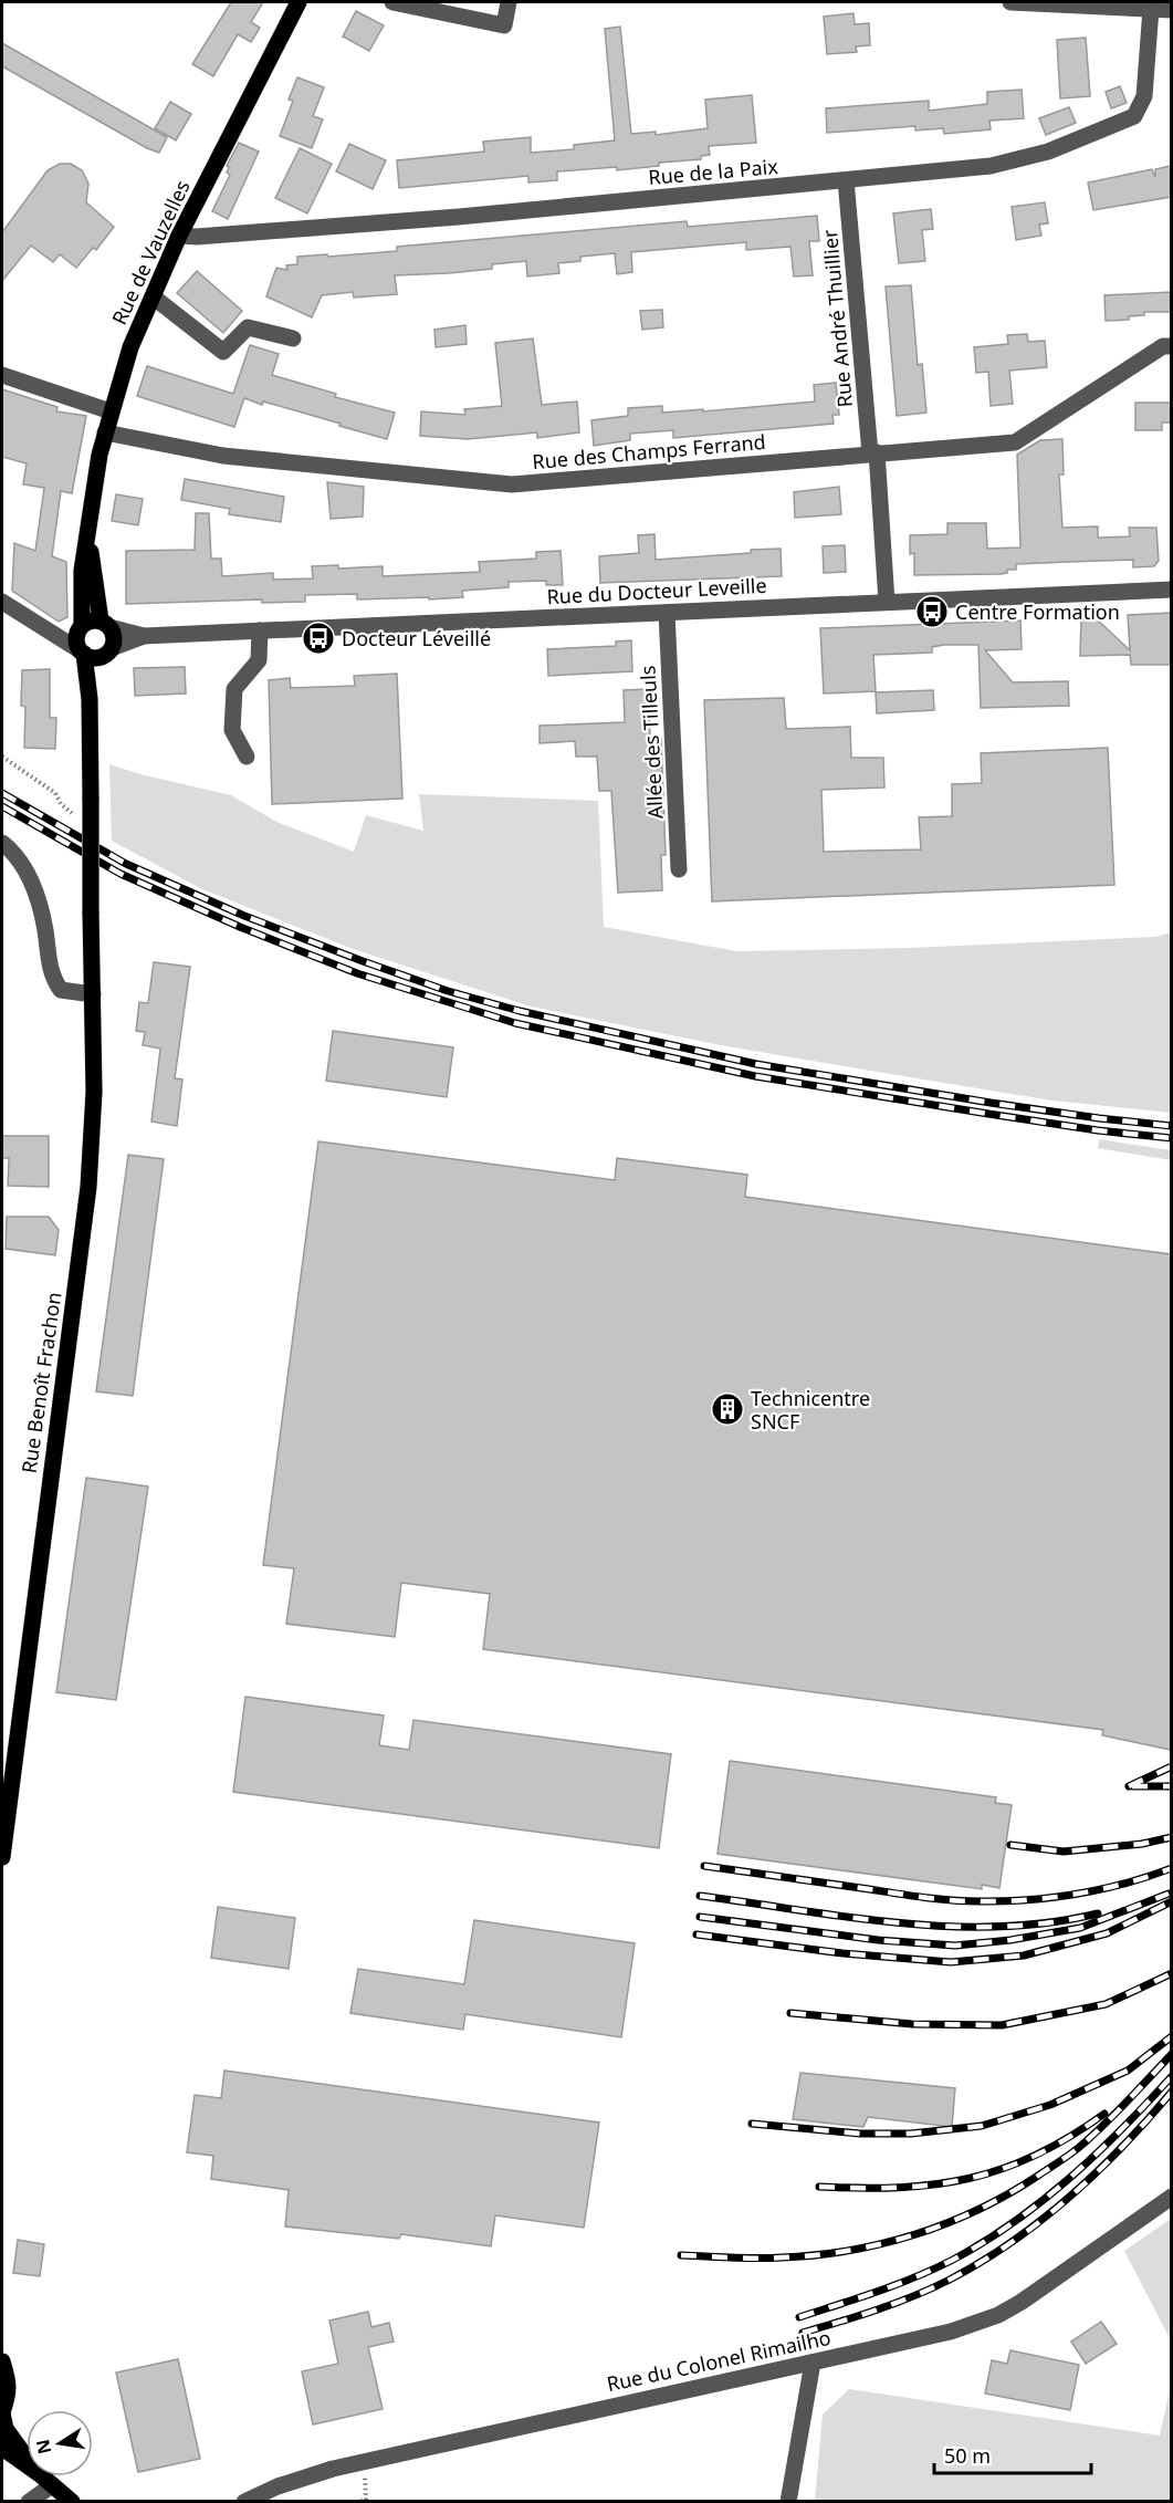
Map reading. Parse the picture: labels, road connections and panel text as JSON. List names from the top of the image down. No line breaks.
{"streets":{"main road":["Rue de Vauzelles","Rue Benoît Frachon"],"street":["Rue de la Paix","Rue André Thuillier","Rue des Champs Ferrand","Rue du Docteur Leveille","Allée des Tilleuls","Rue du Colonel Rimailho"]},"crossings":[["Rue de la Paix","Rue de Vauzelles"],["Rue de la Paix","Rue André Thuillier"],["Rue de Vauzelles","Rue des Champs Ferrand"],["Rue de Vauzelles","Rue du Docteur Leveille"],["Rue André Thuillier","Rue des Champs Ferrand"],["Rue André Thuillier","Rue du Docteur Leveille"],["Rue du Docteur Leveille","Allée des Tilleuls"]],"places":{"bus stop":["Centre Formation","Docteur Léveillé"],"building":["Technicentre SNCF"]},"scale_bar":"50 m","north":"left"}
